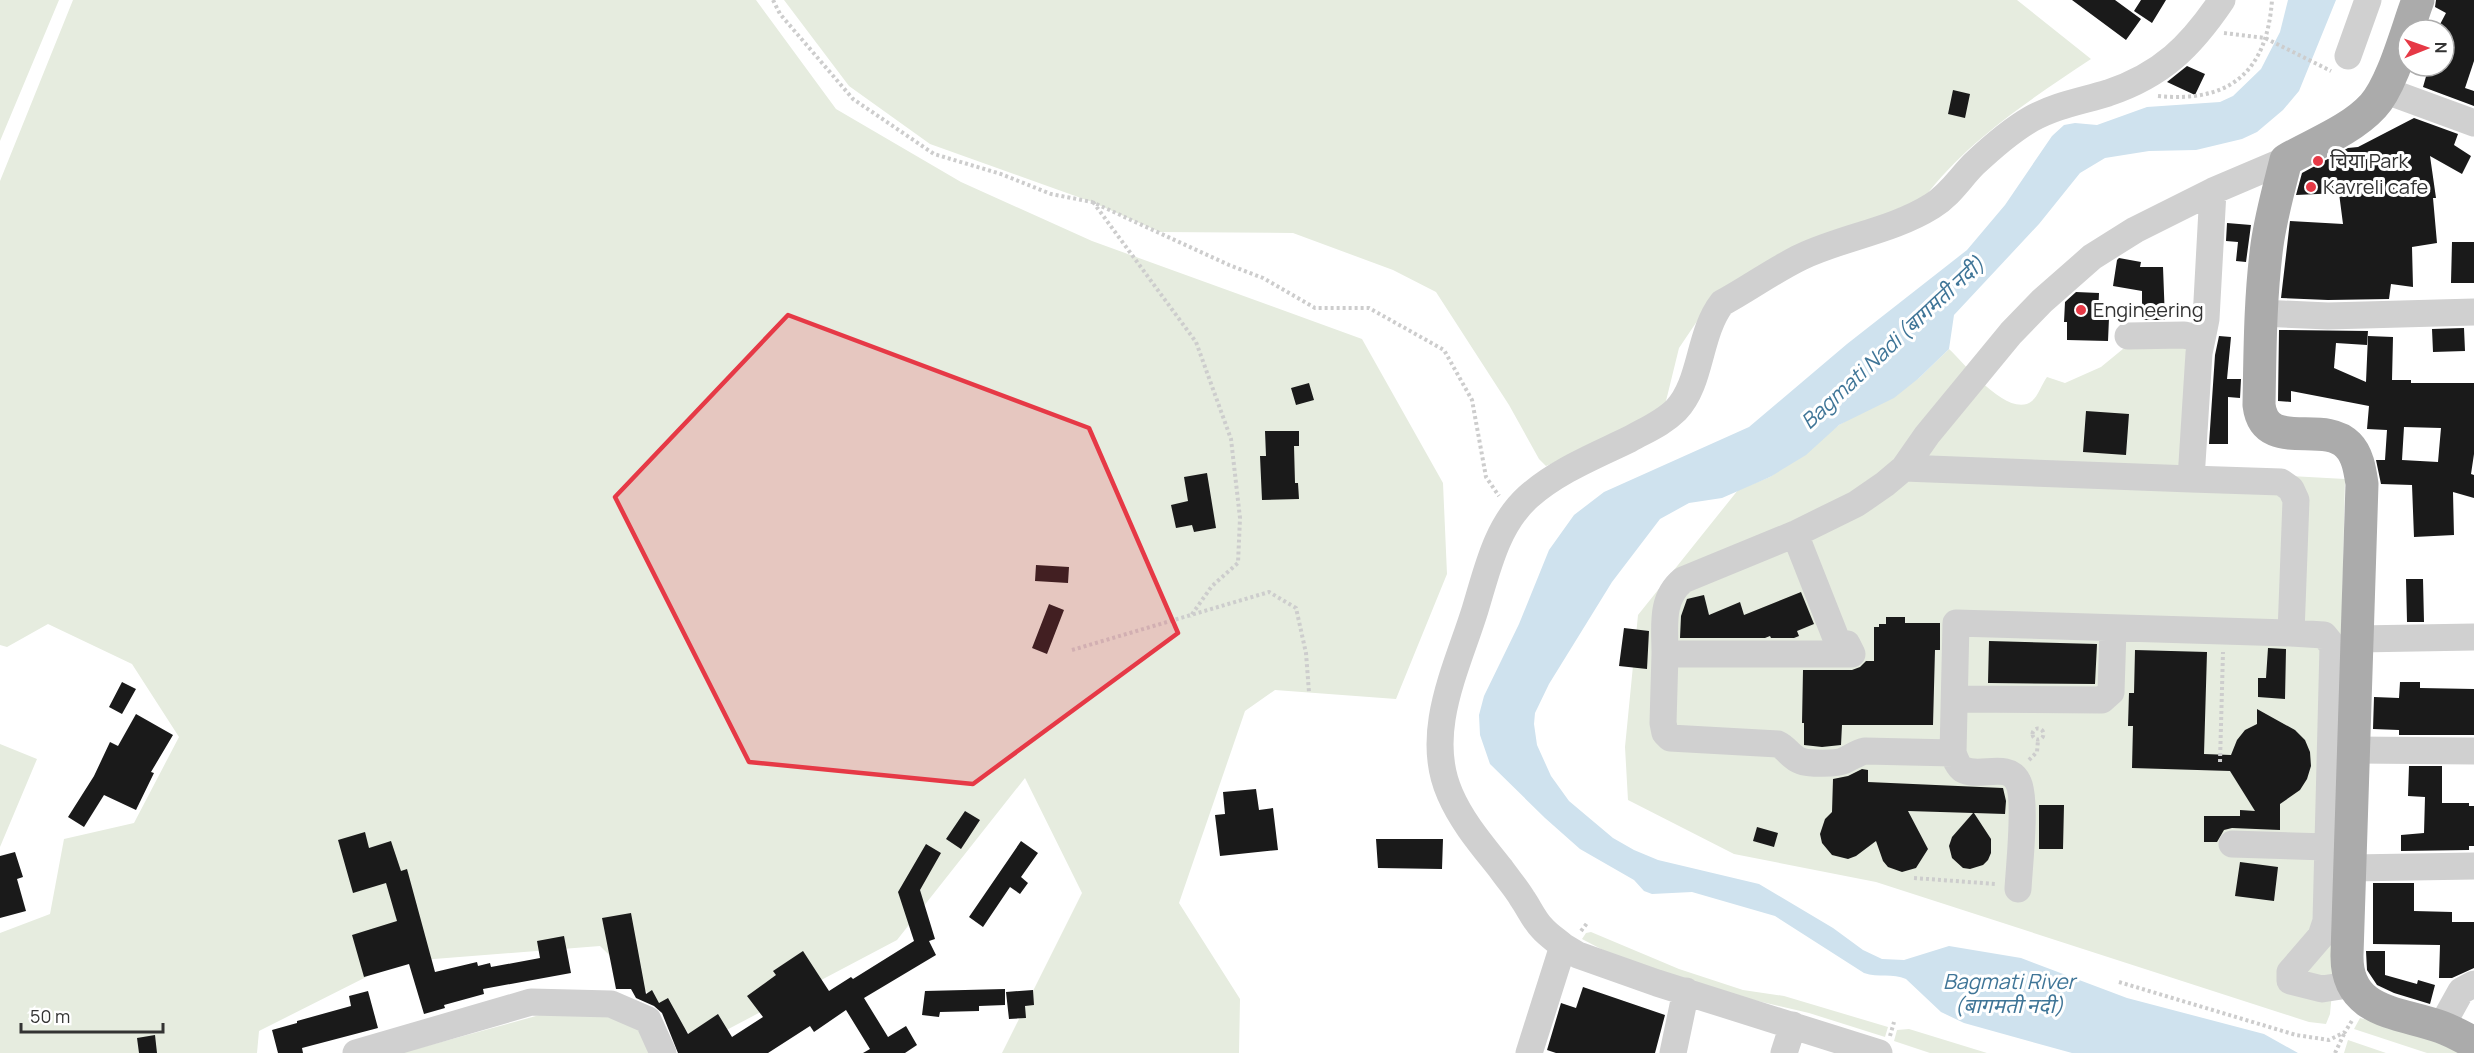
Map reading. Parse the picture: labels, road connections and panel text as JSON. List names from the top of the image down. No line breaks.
{"water":["Bagmati Nadi (बागमती नदी)","Bagmati River (बागमती नदी)"],"places":["चिया Park","Kavreli cafe","Engineering"],"scale_bar":"50 m","north":"right"}
